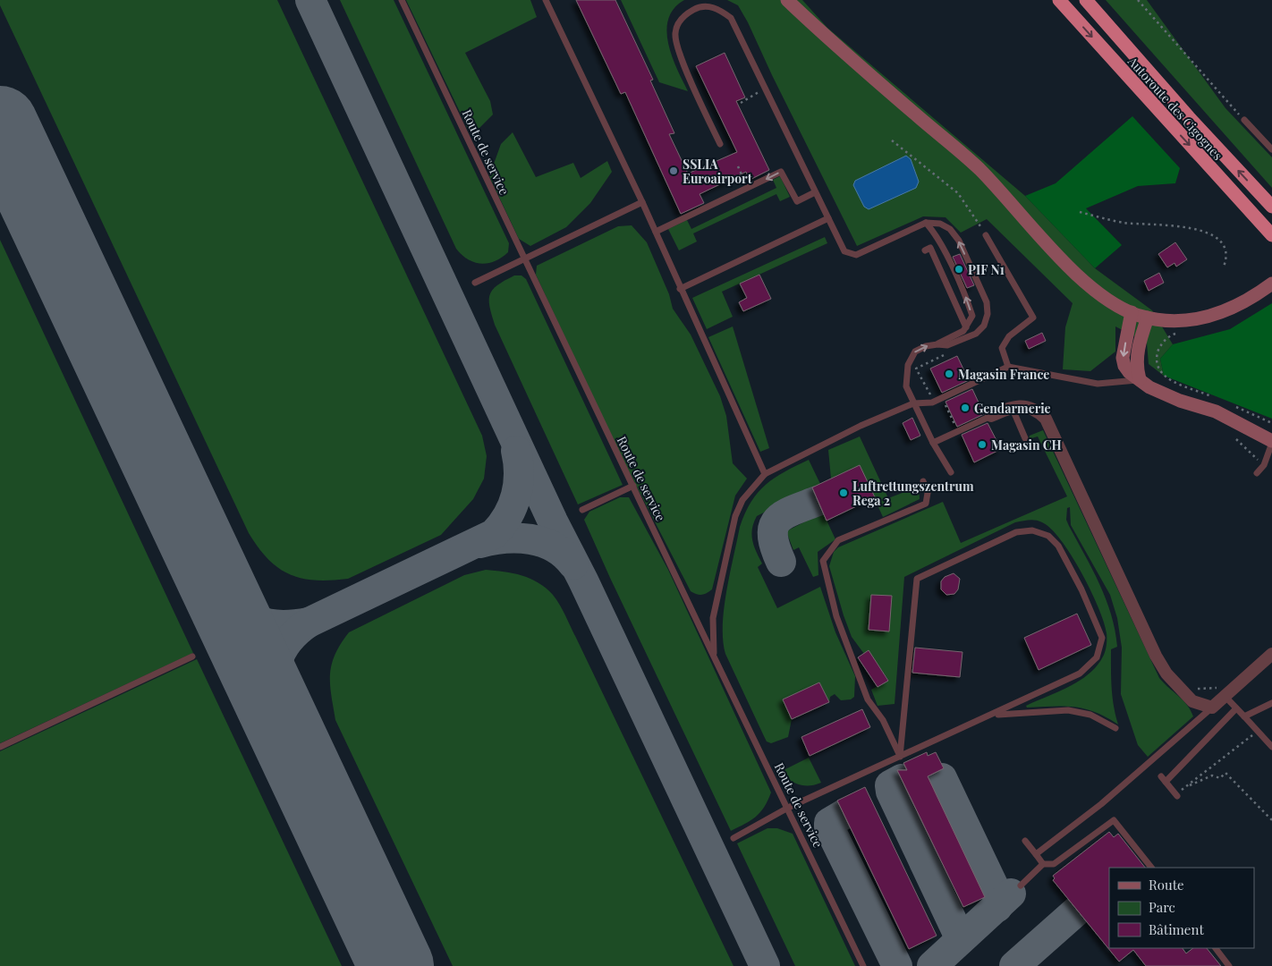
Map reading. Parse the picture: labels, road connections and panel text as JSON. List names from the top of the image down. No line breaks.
{"streets":{"highway":["Autoroute des Cigognes"],"lane":["Route de service"]},"places":["SSLIA Euroairport","PIF N1","Magasin France","Gendarmerie","Magasin CH","Luftrettungszentrum Rega 2"],"legend":["Route","Parc","Bâtiment"]}
